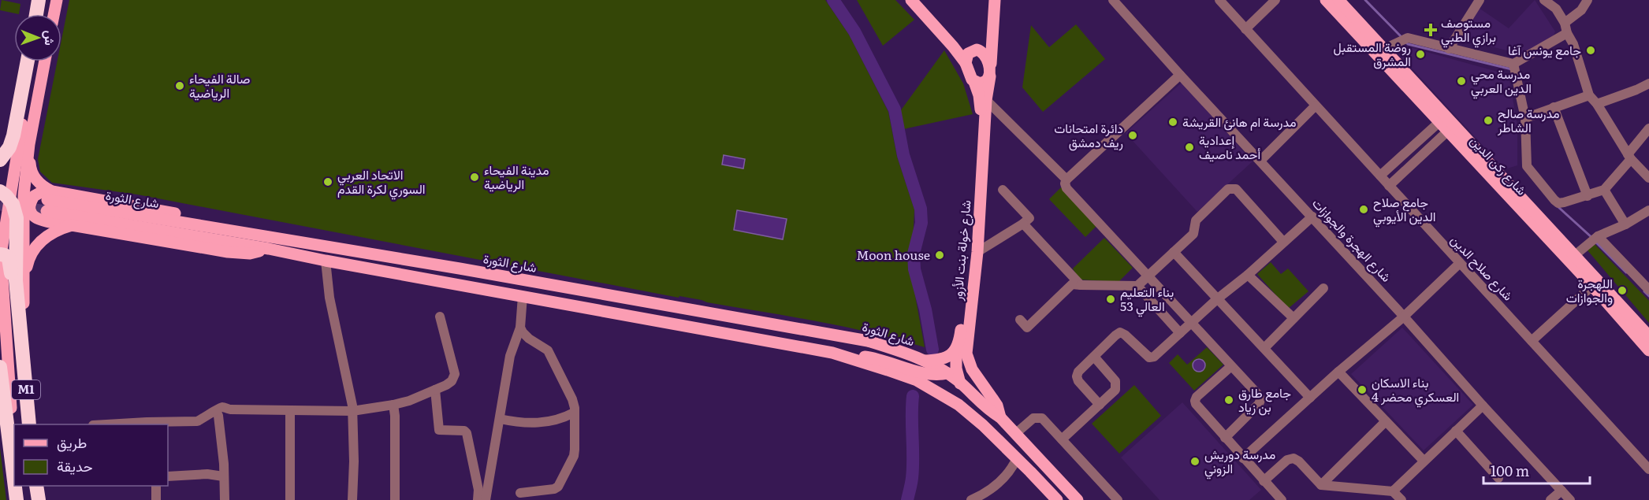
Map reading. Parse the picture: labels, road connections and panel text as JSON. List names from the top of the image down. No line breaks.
{"streets":{"highway":["M1"],"main road":["شارع ركن الدين","شارع الثورة","شارع خولة بنت الأزور"],"street":["شارع الهجرة والجوازات","شارع صلاح الدين"]},"places":{"health":["مستوصف برازي الطبي"],"other":["جامع يونس آغا","روضة المستقبل المشرق","مدرسة محي الدين العربي","صالة الفيحاء الرياضية","مدرسة صالح الشاطر","مدرسة ام هانئ القريشة","دائرة امتحانات ريف دمشق","إعدادية أحمد ناصيف","مدينة الفيحاء الرياضية","الاتحاد العربي السوري لكرة القدم","جامع صلاح الدين الأيوبي","Moon house","اللهجرة والجوازات","بناء التعليم العالي 53","بناء الاسكان العسكري محضر 4","جامع طارق بن زياد","مدرسة دوريش الزوني"]},"legend":["طريق","حديقة"],"scale_bar":"100 m","north":"right"}
